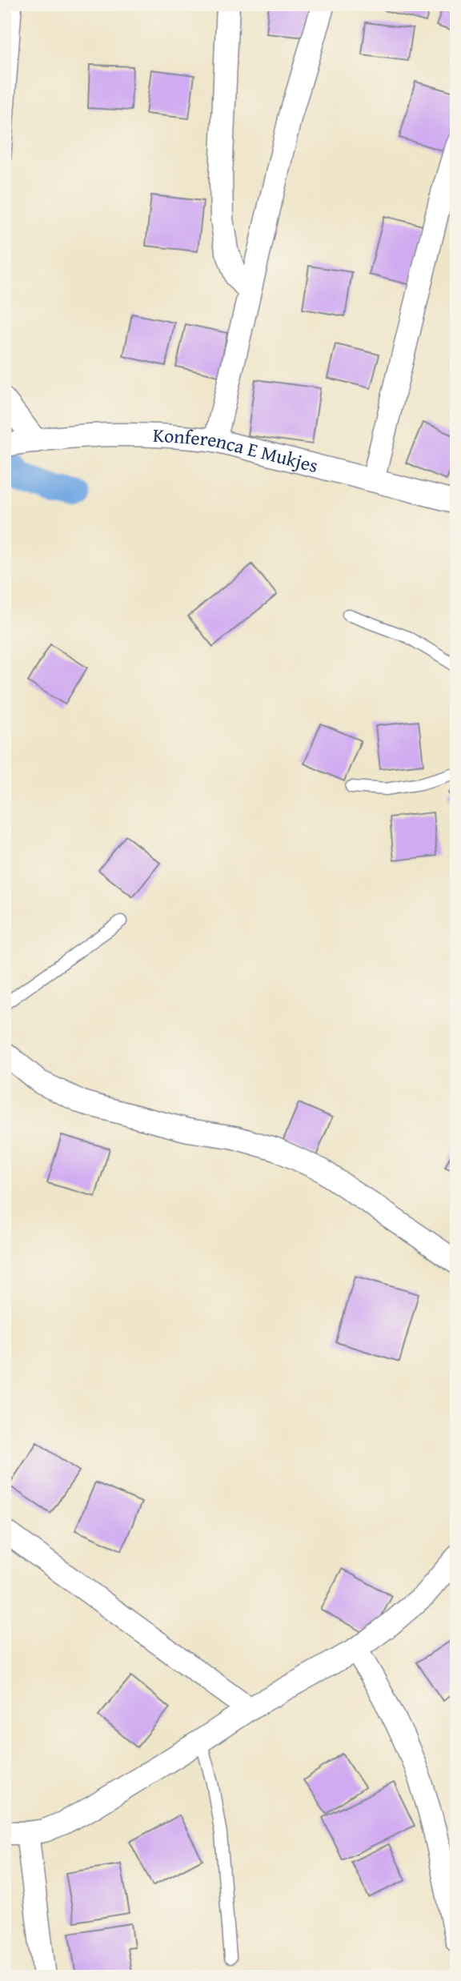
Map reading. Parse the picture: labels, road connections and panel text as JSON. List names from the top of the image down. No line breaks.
{"streets":{"street":["Konferenca E Mukjes"]}}
